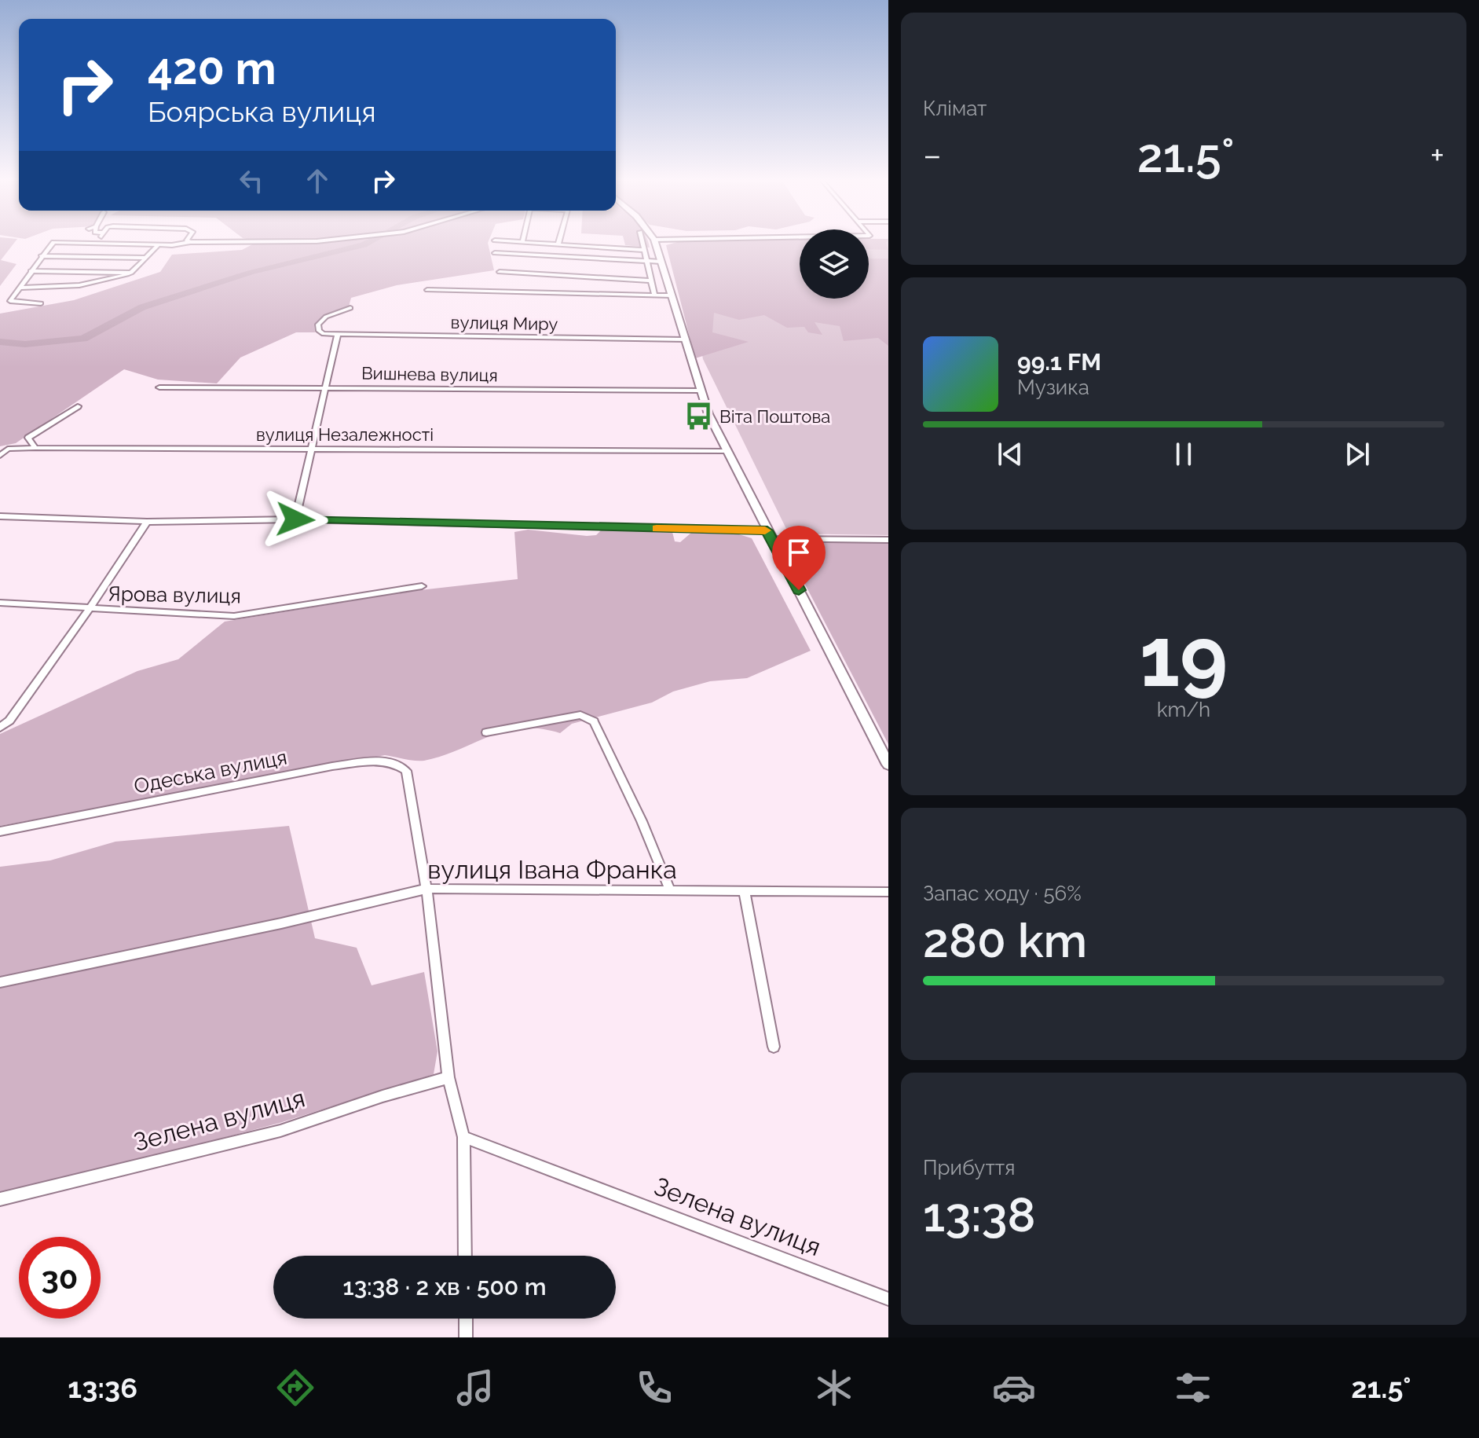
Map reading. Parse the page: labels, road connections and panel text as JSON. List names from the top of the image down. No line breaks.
{"streets":{"street":["вулиця Миру","Вишнева вулиця","вулиця Незалежності","Ярова вулиця","Одеська вулиця","вулиця Івана Франка","Зелена вулиця"]},"crossings":[["Одеська вулиця","вулиця Івана Франка"]],"places":{"bus stop":["Віта Поштова"]},"page":{"tile":["Клімат",["19","km/h"],["Запас ходу · 56%","280 km"],["Прибуття","13:38"]],"turn":["420 m","Боярська вулиця"],"heat":["−","21.5°","+"],"song":["99.1 FM","Музика"],"limit":"30","trip":"13:38 · 2 хв · 500 m","tabs":["13:36","21.5°"]}}
